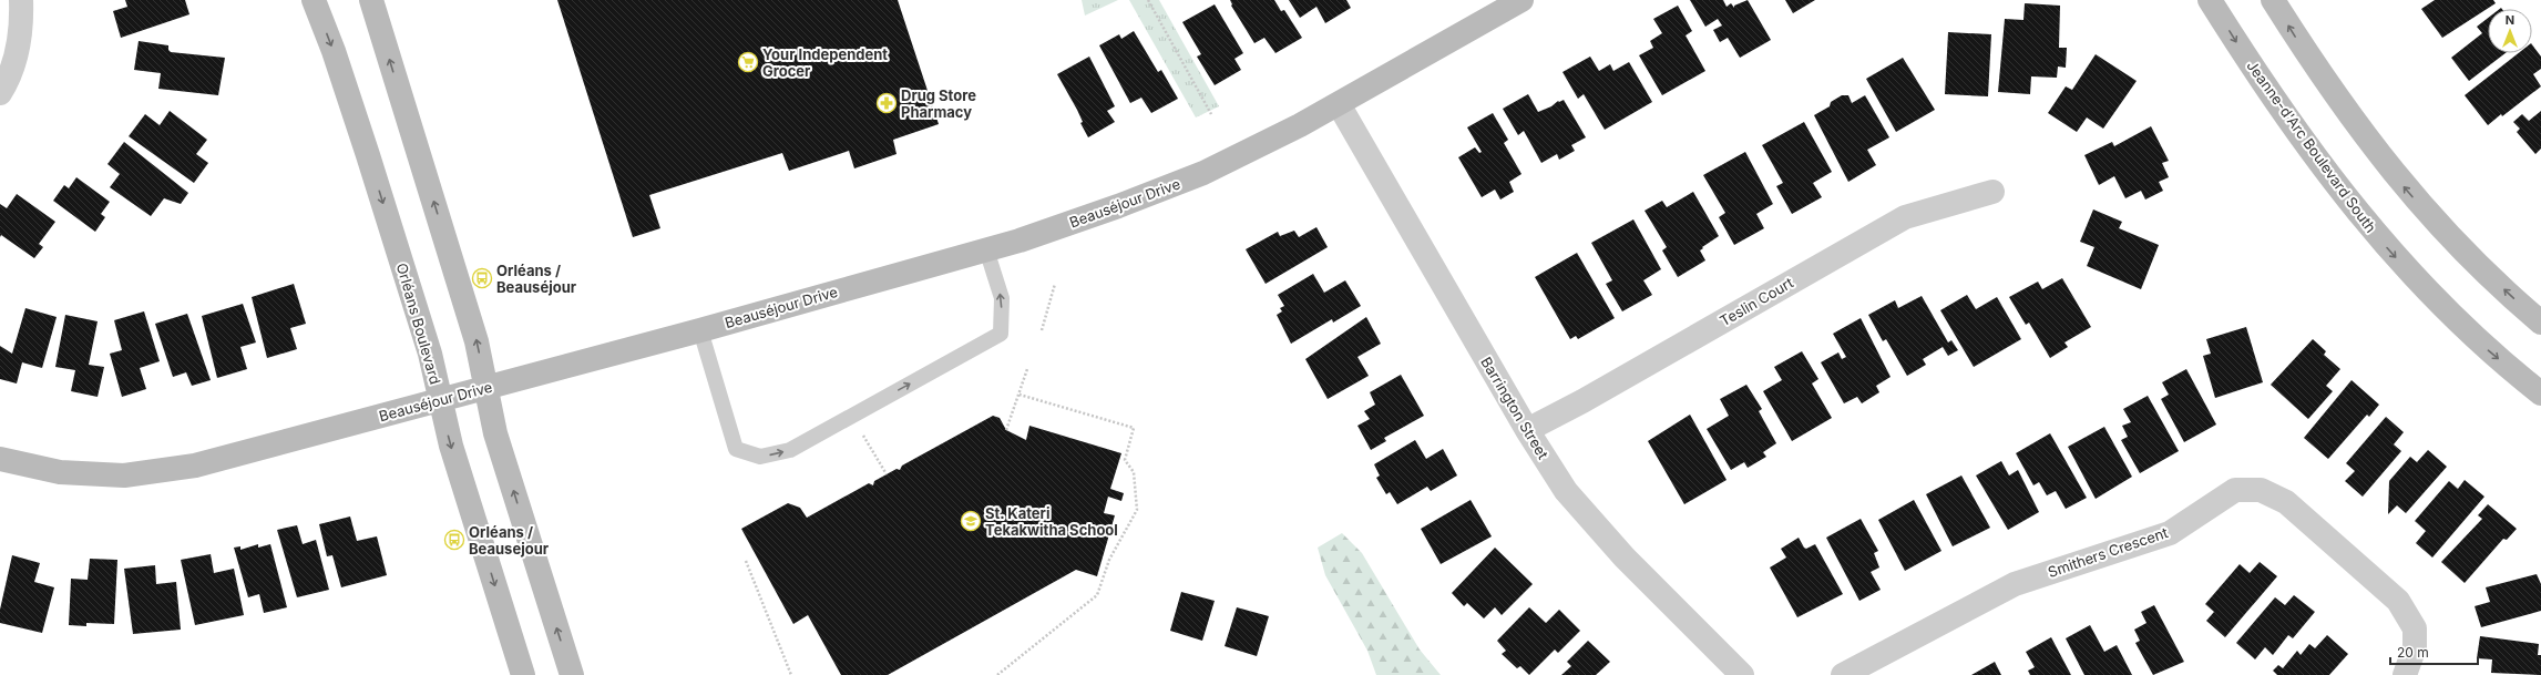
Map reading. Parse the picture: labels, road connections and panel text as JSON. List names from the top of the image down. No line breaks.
{"streets":{"main road":["Jeanne-d'Arc Boulevard South","Beauséjour Drive","Orléans Boulevard"],"street":["Teslin Court","Barrington Street","Smithers Crescent"]},"crossings":[["Beauséjour Drive","Orléans Boulevard"],["Beauséjour Drive","Barrington Street"],["Teslin Court","Barrington Street"]],"places":{"supermarket":["Your Independent Grocer"],"pharmacy":["Drug Store Pharmacy"],"bus stop":["Orléans / Beauséjour","Orléans / Beausejour"],"school or university":["St. Kateri Tekakwitha School"]},"scale_bar":"20 m","north":"top"}
